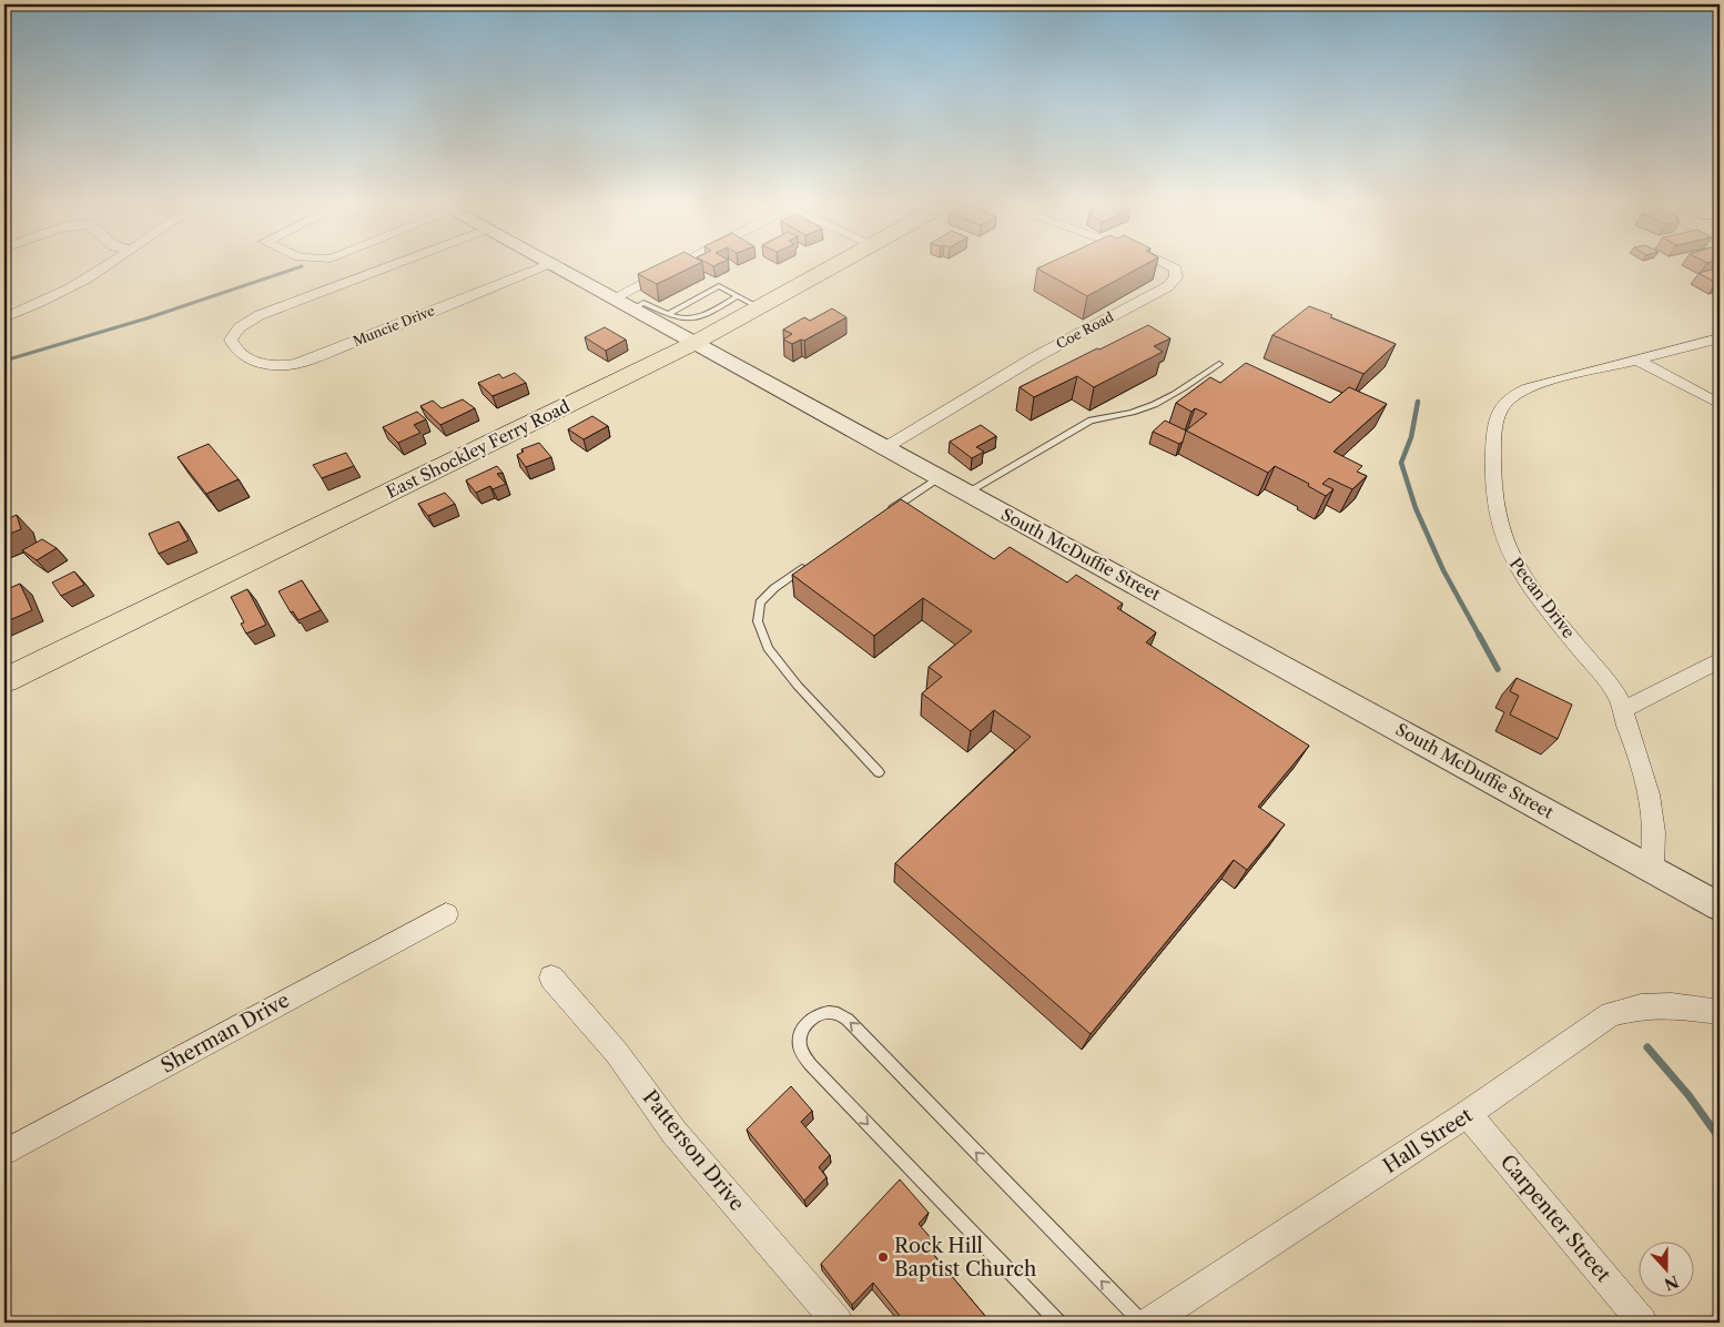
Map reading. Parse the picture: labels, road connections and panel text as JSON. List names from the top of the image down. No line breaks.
{"streets":{"main road":["East Shockley Ferry Road"],"street":["Muncie Drive","Coe Road","South McDuffie Street","Pecan Drive","Sherman Drive","Hall Street","Patterson Drive","Carpenter Street"]},"crossings":[["Coe Road","South McDuffie Street"],["East Shockley Ferry Road","South McDuffie Street"],["South McDuffie Street","Pecan Drive"],["Hall Street","Carpenter Street"]],"places":["Rock Hill Baptist Church"],"north":"bottom"}
